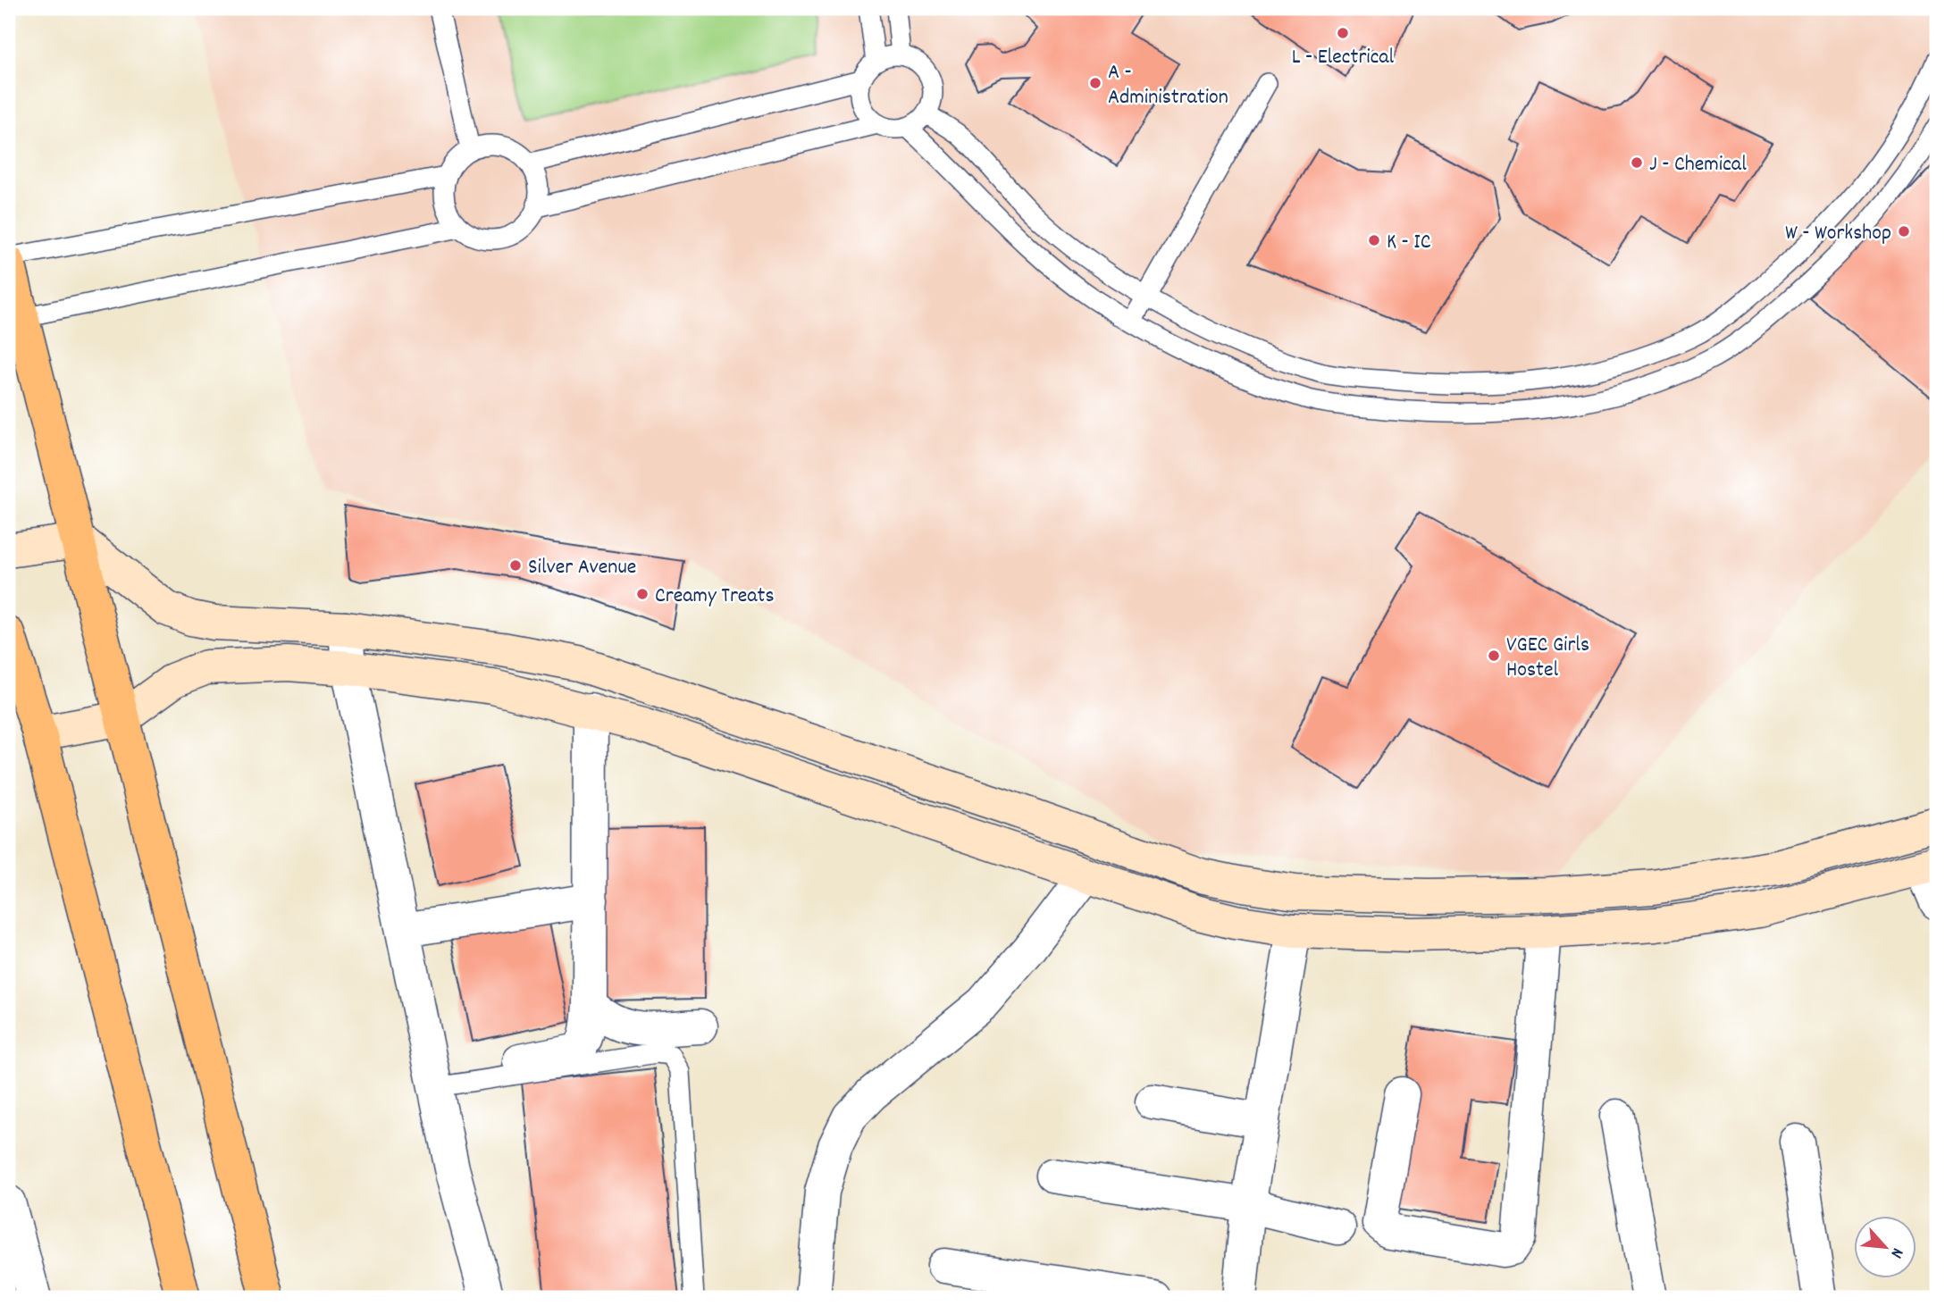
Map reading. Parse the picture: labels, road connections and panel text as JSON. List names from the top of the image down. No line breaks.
{"places":["L - Electrical","A - Administration","J - Chemical","W - Workshop","K - IC","Silver Avenue","Creamy Treats","VGEC Girls Hostel"],"north":"bottom right"}
